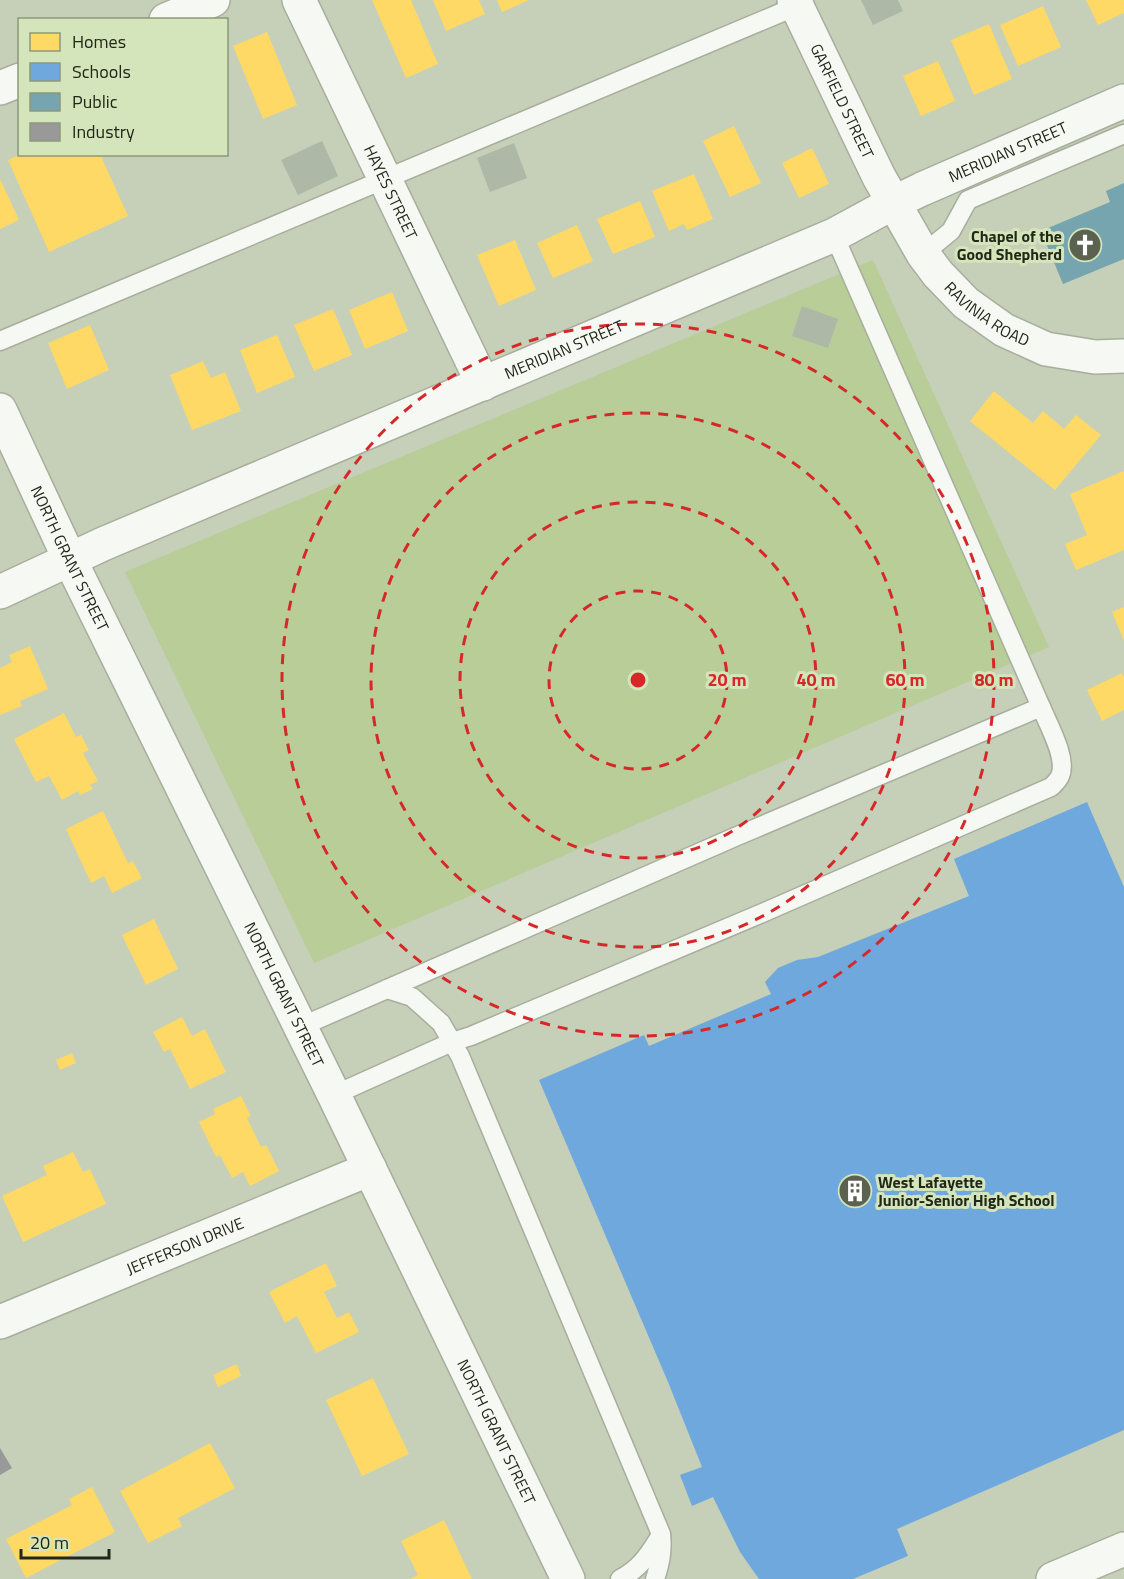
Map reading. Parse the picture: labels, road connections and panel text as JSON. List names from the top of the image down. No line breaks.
{"streets":{"street":["GARFIELD STREET","MERIDIAN STREET","HAYES STREET","RAVINIA ROAD","NORTH GRANT STREET","JEFFERSON DRIVE"]},"crossings":[["GARFIELD STREET","MERIDIAN STREET"],["GARFIELD STREET","RAVINIA ROAD"],["MERIDIAN STREET","HAYES STREET"],["MERIDIAN STREET","RAVINIA ROAD"],["MERIDIAN STREET","NORTH GRANT STREET"],["NORTH GRANT STREET","JEFFERSON DRIVE"]],"places":{"church":["Chapel of the Good Shepherd"],"building":["West Lafayette Junior-Senior High School"]},"legend":["Homes","Schools","Public","Industry"],"scale_bar":"20 m","rings":["20 m","40 m","60 m","80 m"]}
